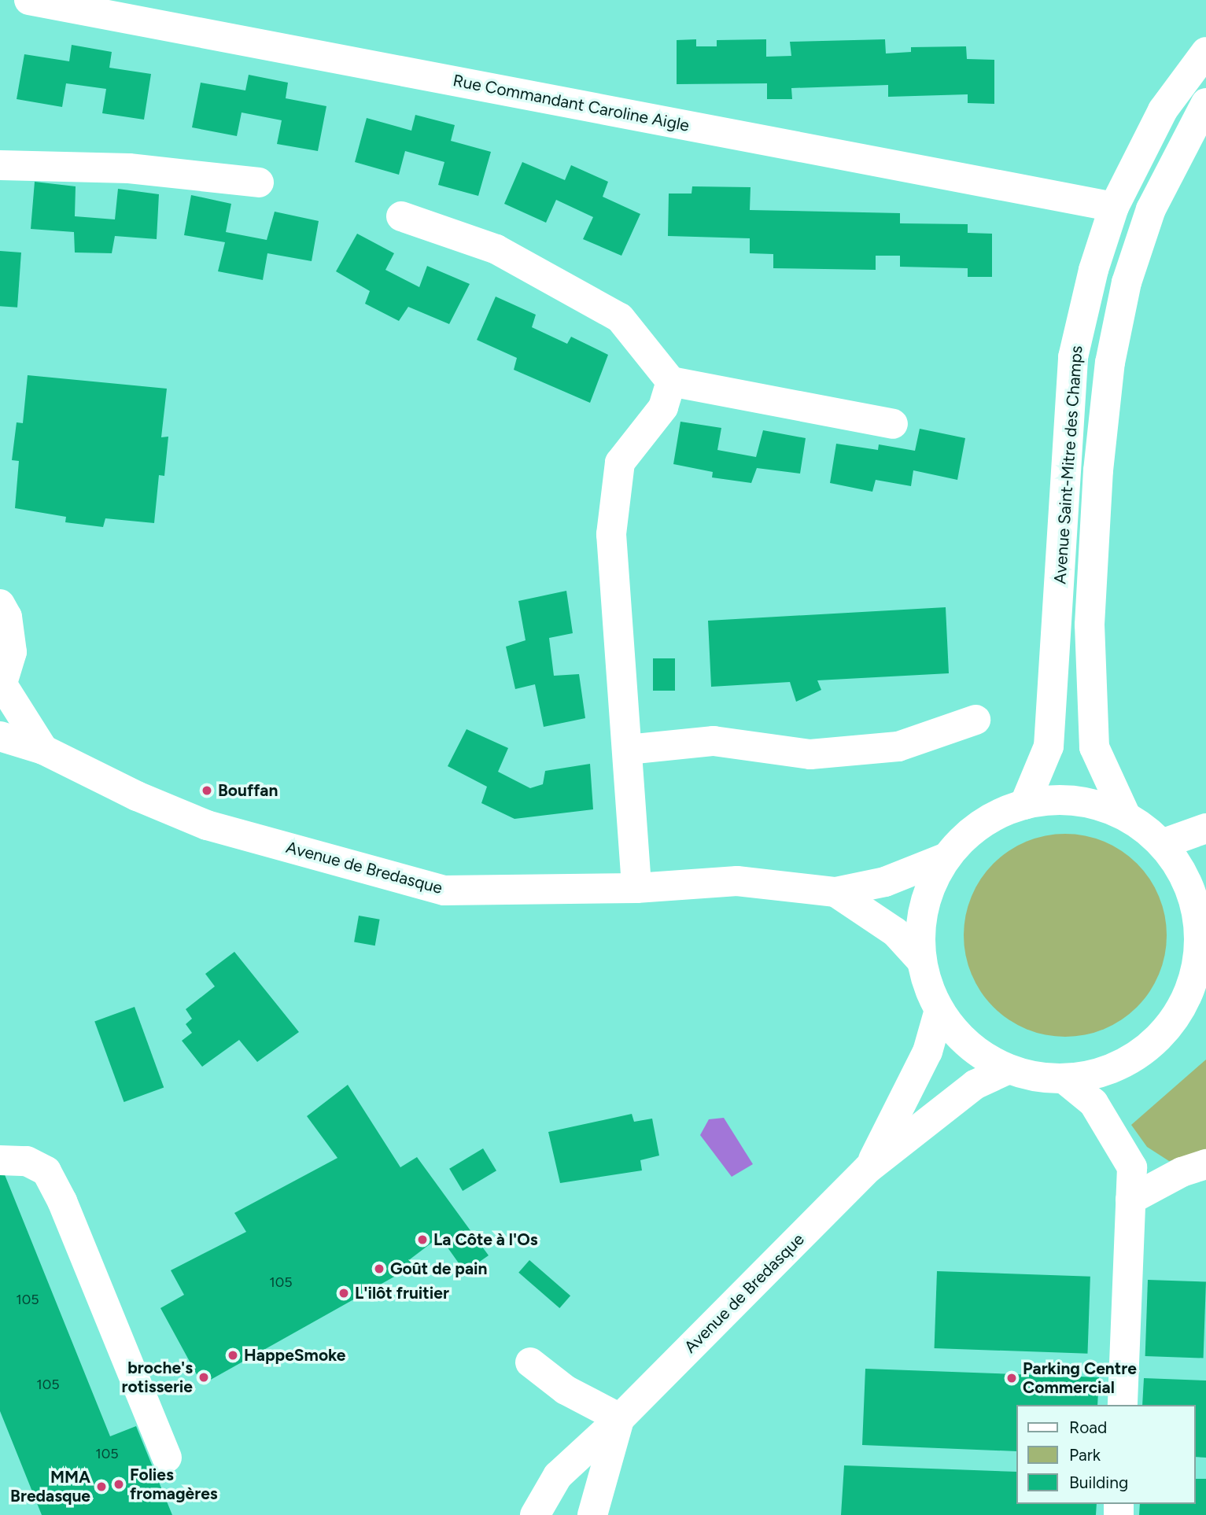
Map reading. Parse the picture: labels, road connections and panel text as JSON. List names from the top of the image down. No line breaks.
{"streets":{"street":["Rue Commandant Caroline Aigle","Avenue Saint-Mitre des Champs","Avenue de Bredasque"]},"crossings":[["Rue Commandant Caroline Aigle","Avenue Saint-Mitre des Champs"]],"places":["Bouffan","La Côte à l'Os","Goût de pain","L'ilôt fruitier","HappeSmoke","broche's rotisserie","Parking Centre Commercial","Folies fromagères","MMA Bredasque"],"house_numbers":["105","105","105","105"],"legend":["Road","Park","Building"]}
